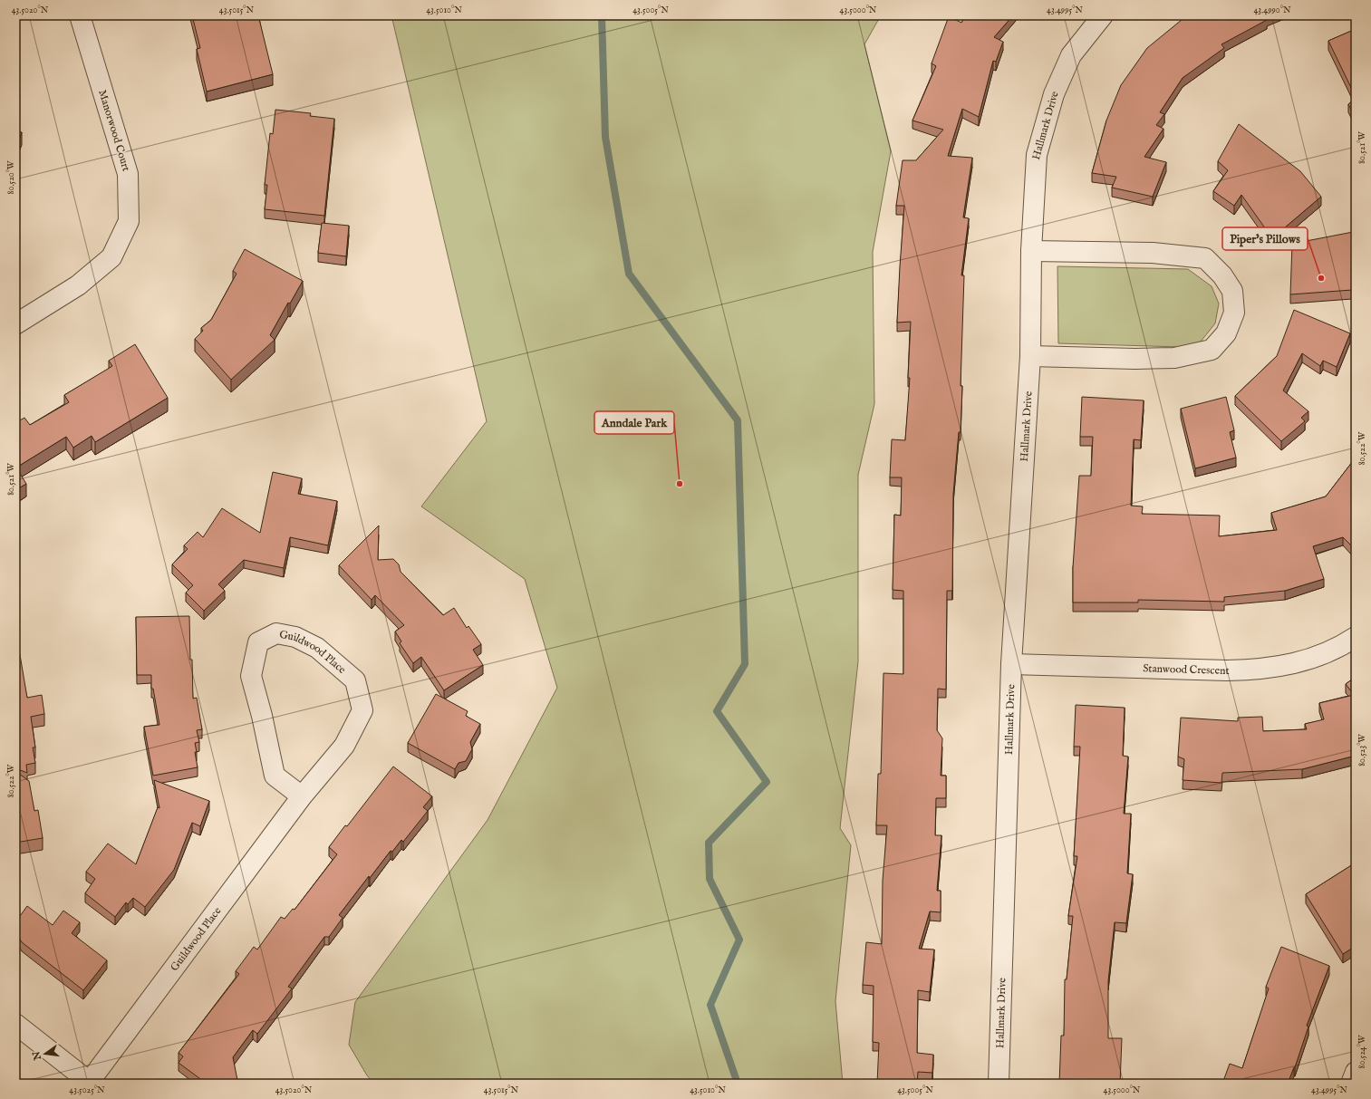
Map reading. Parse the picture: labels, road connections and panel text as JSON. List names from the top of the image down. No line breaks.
{"streets":{"street":["Hallmark Drive","Manorwood Court","Guildwood Place","Stanwood Crescent"]},"crossings":[["Hallmark Drive","Stanwood Crescent"]],"places":["Piper's Pillows","Anndale Park"],"north":"left","coordinates":["43.5020°N","43.5015°N","43.5010°N","43.5005°N","43.5000°N","43.4995°N","43.4990°N","80.521°W","80.520°W","80.522°W","80.523°W","80.524°W","43.5025°N"]}
